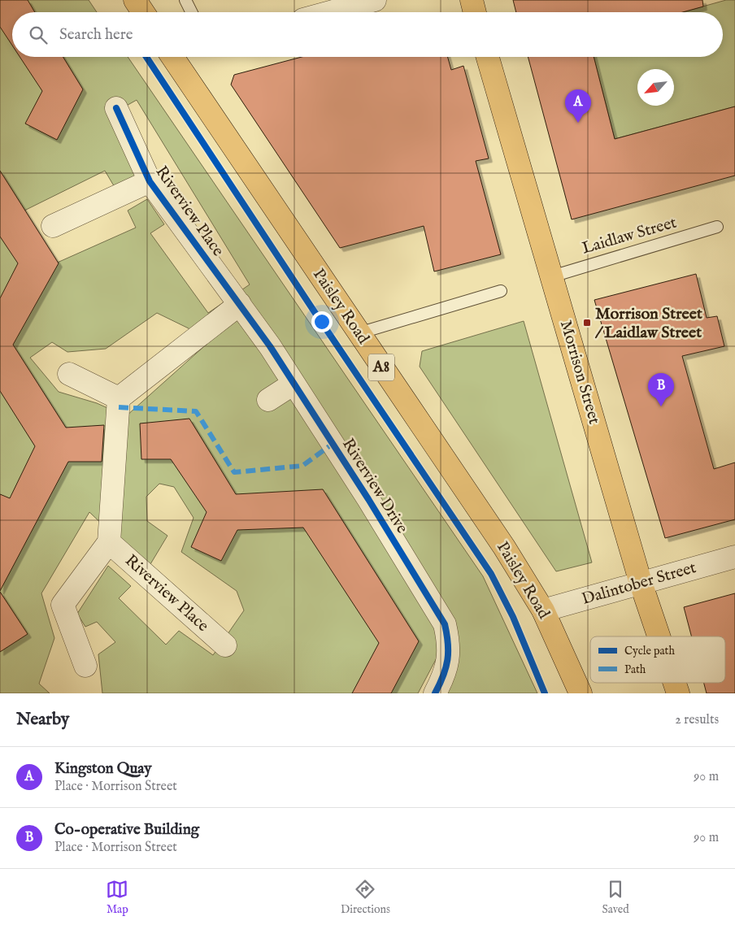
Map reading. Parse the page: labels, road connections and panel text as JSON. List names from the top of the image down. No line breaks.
{"streets":{"main road":["Paisley Road","A8","Morrison Street"],"street":["Riverview Place","Riverview Drive","Dalintober Street"],"lane":["Laidlaw Street"]},"crossings":[["Riverview Place","Riverview Drive"],["Laidlaw Street","Morrison Street"],["Paisley Road","Dalintober Street"],["Morrison Street","Dalintober Street"]],"places":{"transit":["Morrison Street / Laidlaw Street"]},"legend":["Cycle path","Path"],"north":"bottom left","page":{"search":"Search here","pins":["A","B"],"heading":["Nearby","2 results"],"list":[{"mark":"A","name":"Kingston Quay","note":"Place · Morrison Street","value":"90 m"},{"mark":"B","name":"Co-operative Building","note":"Place · Morrison Street","value":"90 m"}],"nav":["Map","Directions","Saved"]}}
